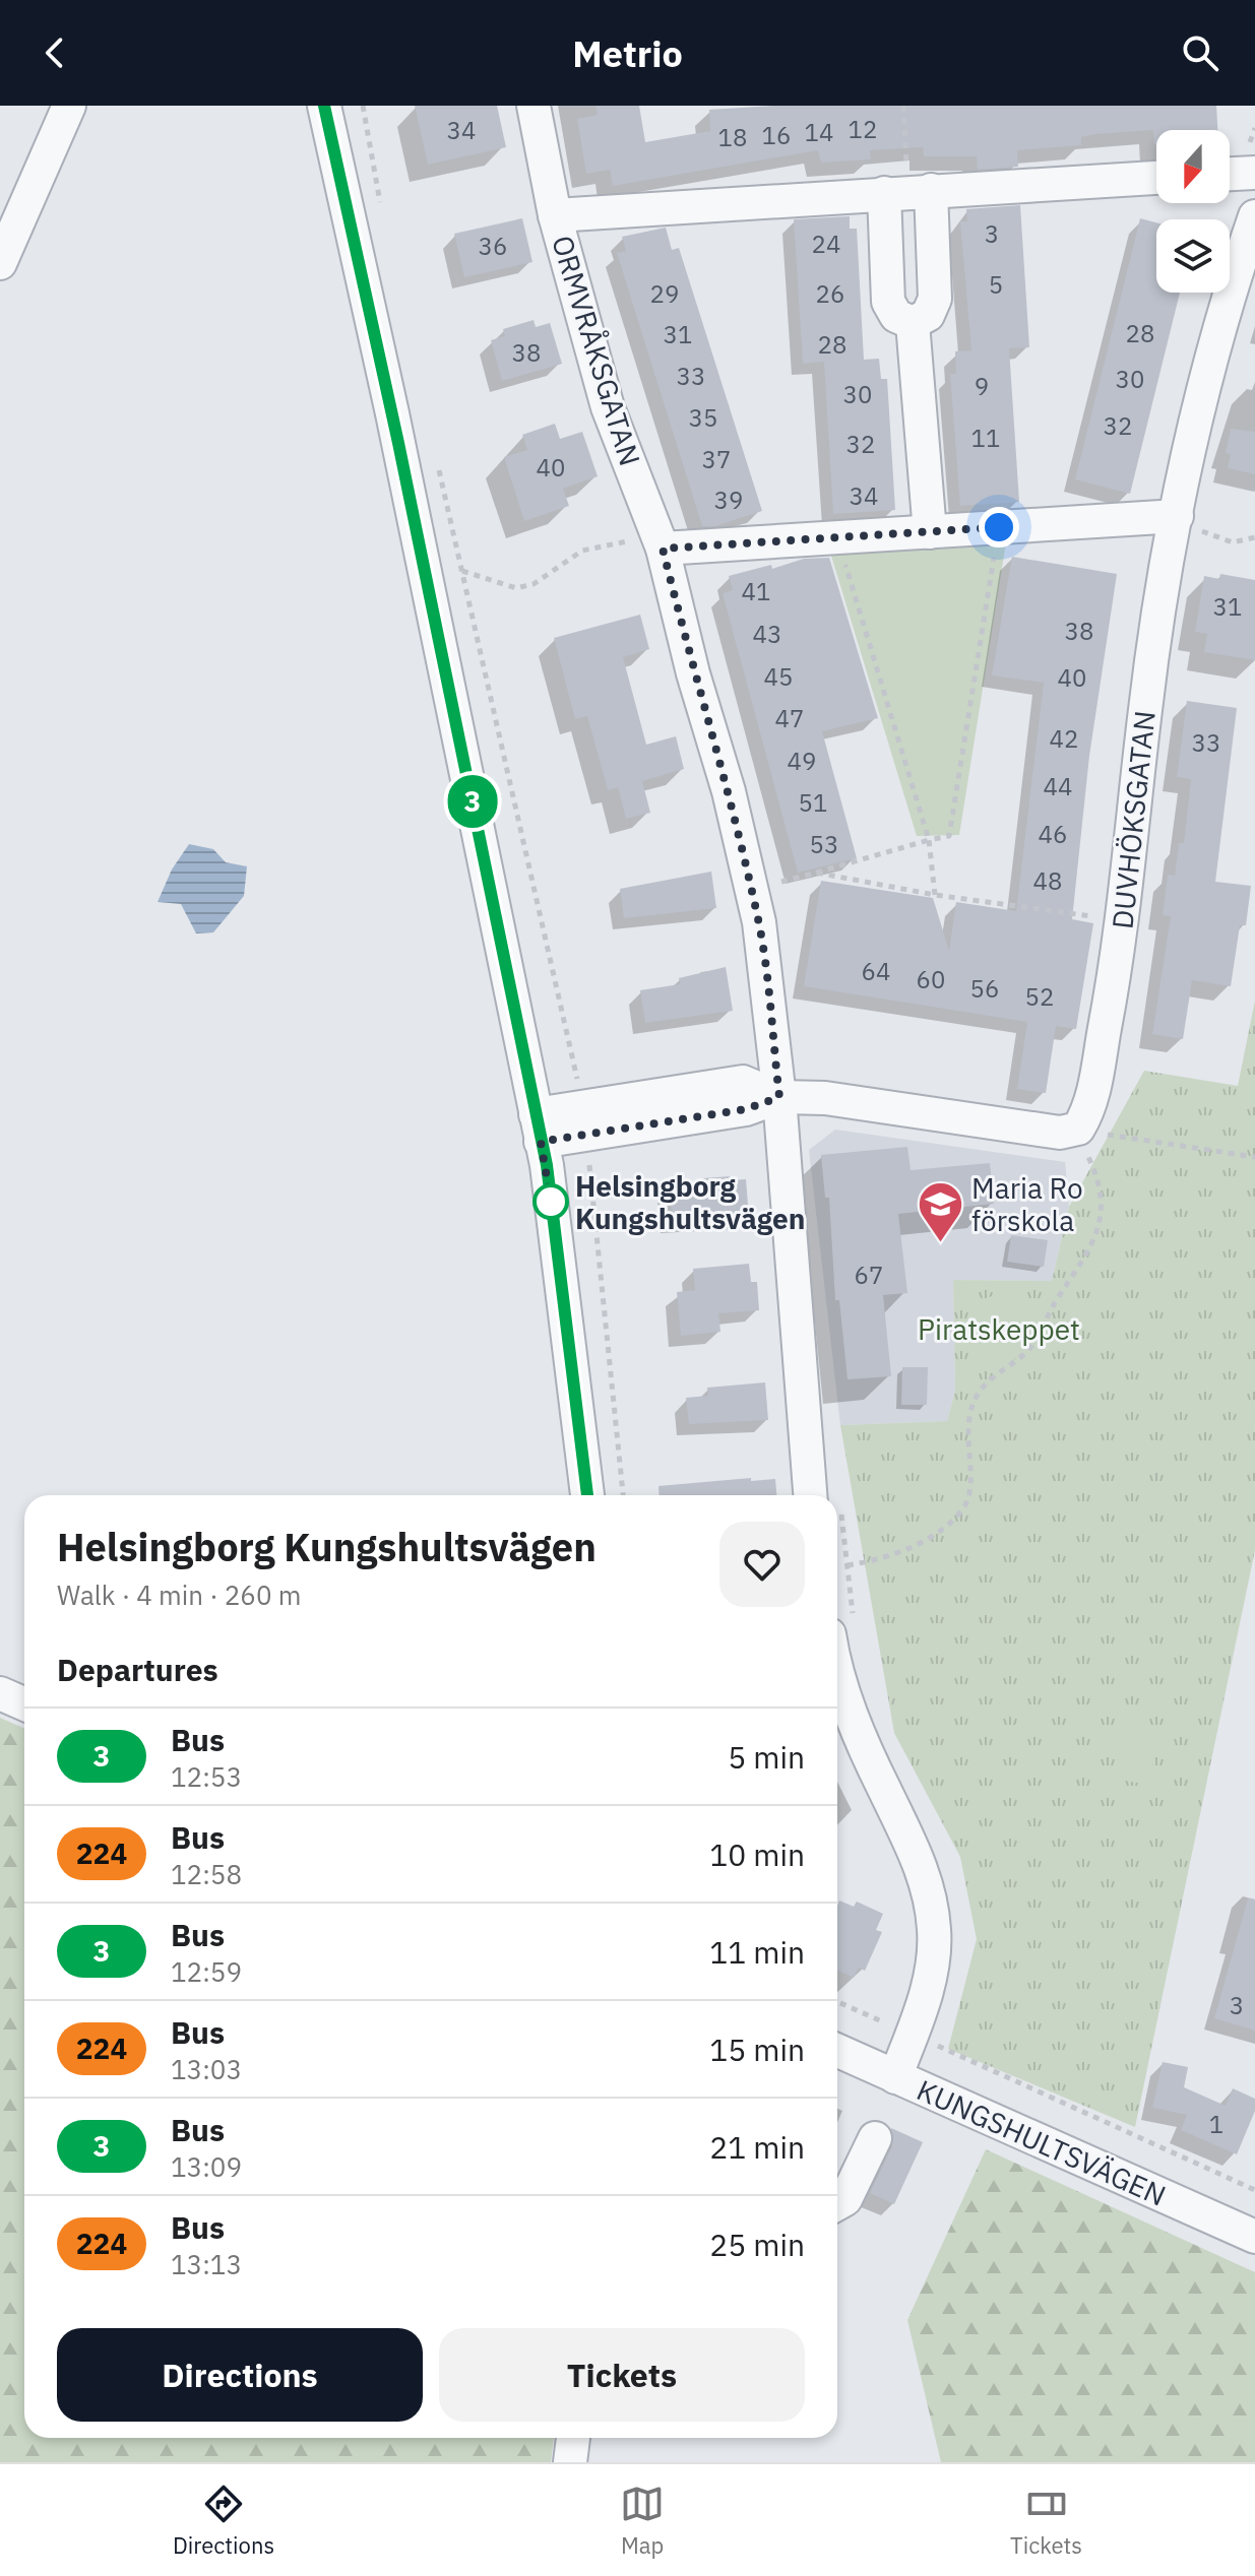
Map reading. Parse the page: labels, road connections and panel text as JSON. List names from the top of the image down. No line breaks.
{"streets":{"street":["ORMVRÅKSGATAN","DUVHÖKSGATAN","KUNGSHULTSVÄGEN"]},"parks":["Piratskeppet"],"places":{"other":["Helsingborg Kungshultsvägen"],"school or university":["Maria Ro förskola"]},"lines":["bus line 3"],"house_numbers":["12","34","14","16","18","3","24","36","5","29","26","28","31","28","38","33","30","9","30","35","32","11","32","37","40","34","39","41","31","38","43","45","40","47","42","33","49","44","51","46","53","48","64","60","56","52","67","3","1"],"north":"bottom","page":{"header":"Metrio","on_map":"3","heading":[["Helsingborg Kungshultsvägen","Walk · 4 min · 260 m"],"Departures"],"list":[{"mark":"3","name":"Bus","note":"12:53","value":"5 min"},{"mark":"224","name":"Bus","note":"12:58","value":"10 min"},{"mark":"3","name":"Bus","note":"12:59","value":"11 min"},{"mark":"224","name":"Bus","note":"13:03","value":"15 min"},{"mark":"3","name":"Bus","note":"13:09","value":"21 min"},{"mark":"224","name":"Bus","note":"13:13","value":"25 min"}],"buttons":["Directions","Tickets"],"tabs":["Directions","Map","Tickets"]}}
